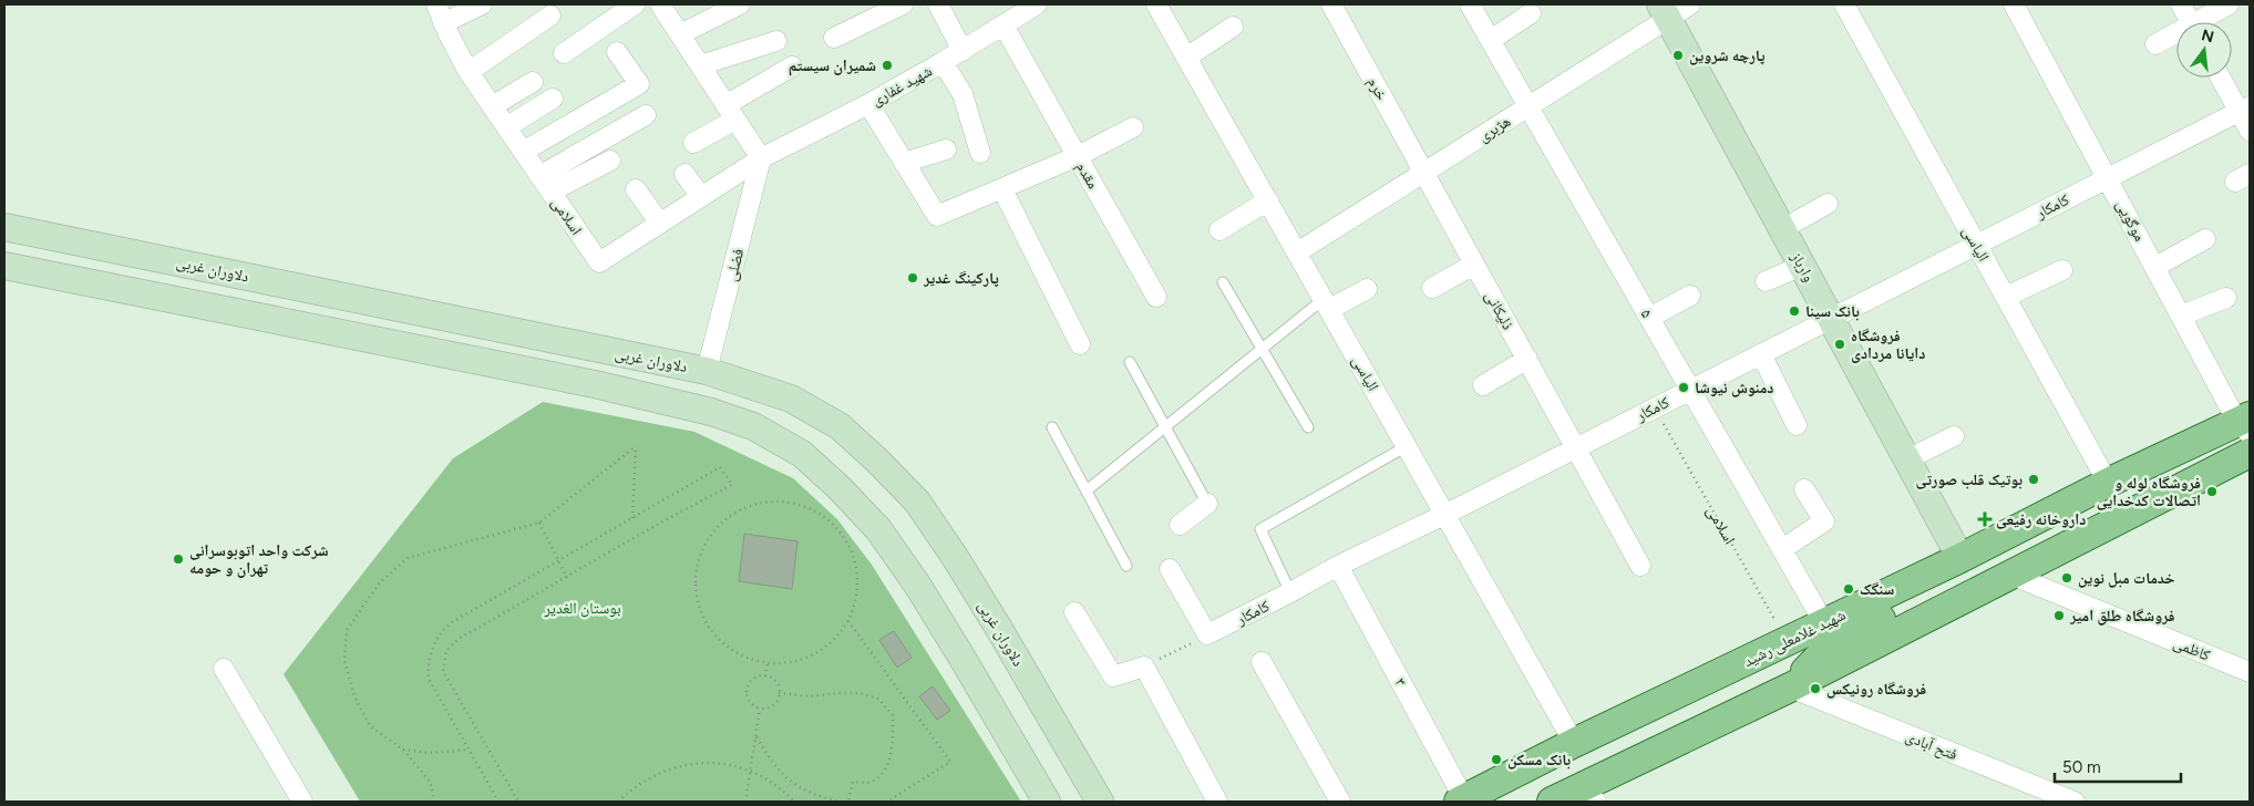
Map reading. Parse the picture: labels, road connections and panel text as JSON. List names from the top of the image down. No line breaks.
{"streets":{"main road":["وارباز","دلاوران غربی","شهید غلامعلی رشید"],"street":["شهید غفاری","خرم","هژبری","مقدم","کامکار","اسلامی","موگویی","الیاسی","فضلی","ذلیکانی","۵","کاظمی","۳","فتح آبادی"]},"crossings":[["شهید غفاری","اسلامی"],["شهید غفاری","فضلی"],["خرم","هژبری"],["خرم","ذلیکانی"],["هژبری","الیاسی"],["هژبری","وارباز"],["هژبری","ذلیکانی"],["هژبری","۵"],["کامکار","اسلامی"],["کامکار","موگویی"],["کامکار","الیاسی"],["کامکار","وارباز"],["کامکار","ذلیکانی"],["کامکار","۵"],["کامکار","۳"],["اسلامی","فضلی"],["اسلامی","شهید غلامعلی رشید"],["موگویی","شهید غلامعلی رشید"],["الیاسی","شهید غلامعلی رشید"],["فضلی","دلاوران غربی"],["وارباز","شهید غلامعلی رشید"],["۵","شهید غلامعلی رشید"],["شهید غلامعلی رشید","۳"]],"parks":["بوستان الغدیر"],"places":{"other":["پارچه شروین","شمیران سیستم","پارکینگ غدیر","بانک سینا","فروشگاه دایانا مردادی","دمنوش نیوشا","بوتیک قلب صورتی","فروشگاه لوله و اتصالات کدخدایی","شرکت واحد اتوبوسرانی تهران و حومه","خدمات مبل نوین","سنگک","فروشگاه طلق امیر","فروشگاه رونیکس","بانک مسکن"],"health":["داروخانه رفیعی"]},"scale_bar":"50 m","north":"top"}
